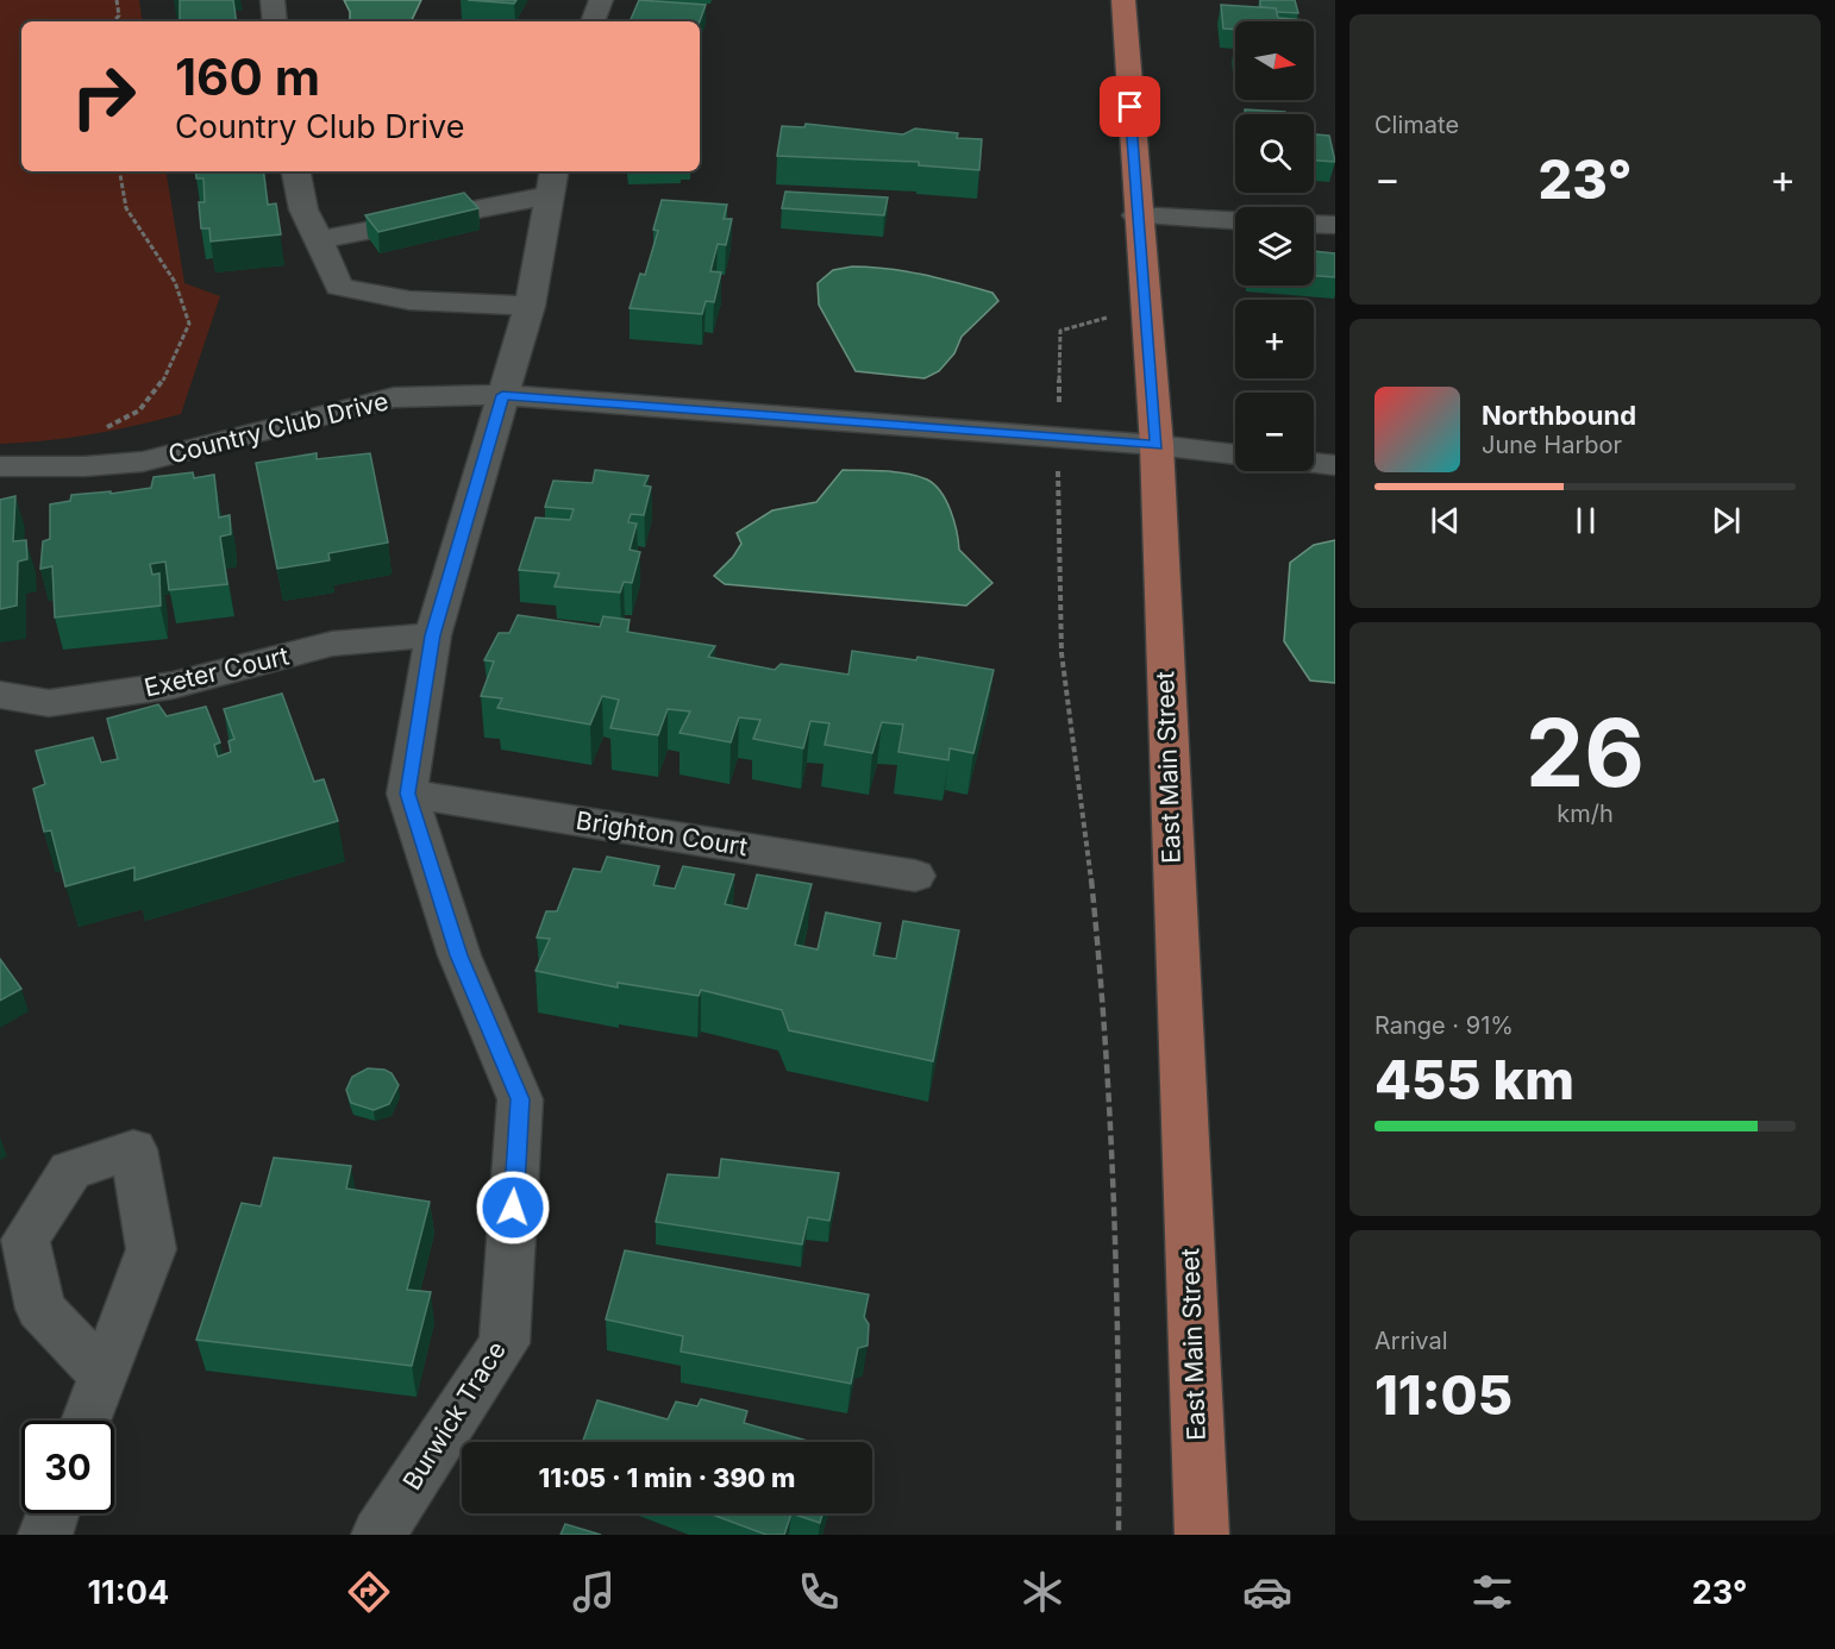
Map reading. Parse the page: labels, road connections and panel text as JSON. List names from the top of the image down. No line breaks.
{"streets":{"main road":["East Main Street"],"street":["Country Club Drive","Exeter Court","Brighton Court","Burwick Trace"]},"crossings":[["Country Club Drive","East Main Street"],["Country Club Drive","Burwick Trace"],["Exeter Court","Burwick Trace"],["Brighton Court","Burwick Trace"]],"north":"right","page":{"tile":["Climate",["26","km/h"],["Range · 91%","455 km"],["Arrival","11:05"]],"map_buttons":["+","−"],"turn":["160 m","Country Club Drive"],"heat":["−","23°","+"],"song":["Northbound","June Harbor"],"limit":"30","trip":"11:05 · 1 min · 390 m","tabs":["11:04","23°"]}}
